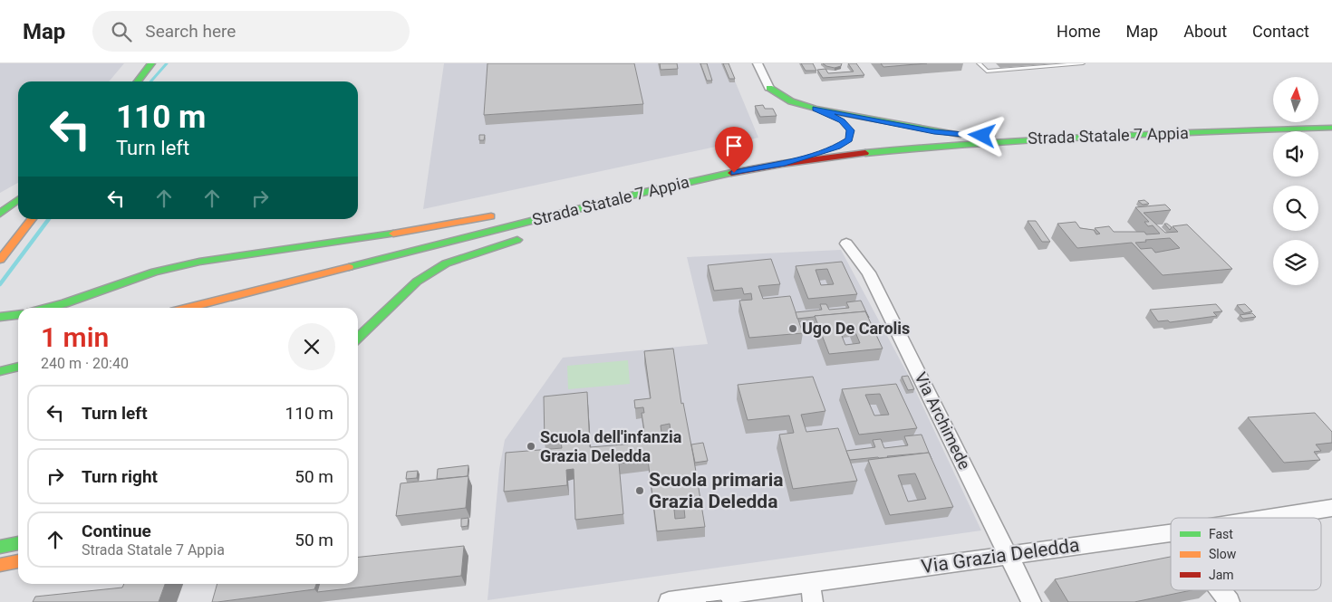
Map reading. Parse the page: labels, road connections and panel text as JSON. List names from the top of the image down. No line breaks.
{"streets":{"main road":["Strada Statale 7 Appia"],"street":["Via Archimede","Via Grazia Deledda"]},"crossings":[["Via Archimede","Via Grazia Deledda"]],"places":["Ugo De Carolis","Scuola dell'infanzia Grazia Deledda","Scuola primaria Grazia Deledda"],"legend":["Fast","Slow","Jam"],"north":"top","page":{"header":"Map","search":"Search here","nav":["Home","Map","About","Contact"],"turn":["110 m","Turn left"],"heading":["1 min","240 m · 20:40"],"list":[{"name":"Turn left","value":"110 m"},{"name":"Turn right","value":"50 m"},{"name":"Continue","note":"Strada Statale 7 Appia","value":"50 m"}]}}
